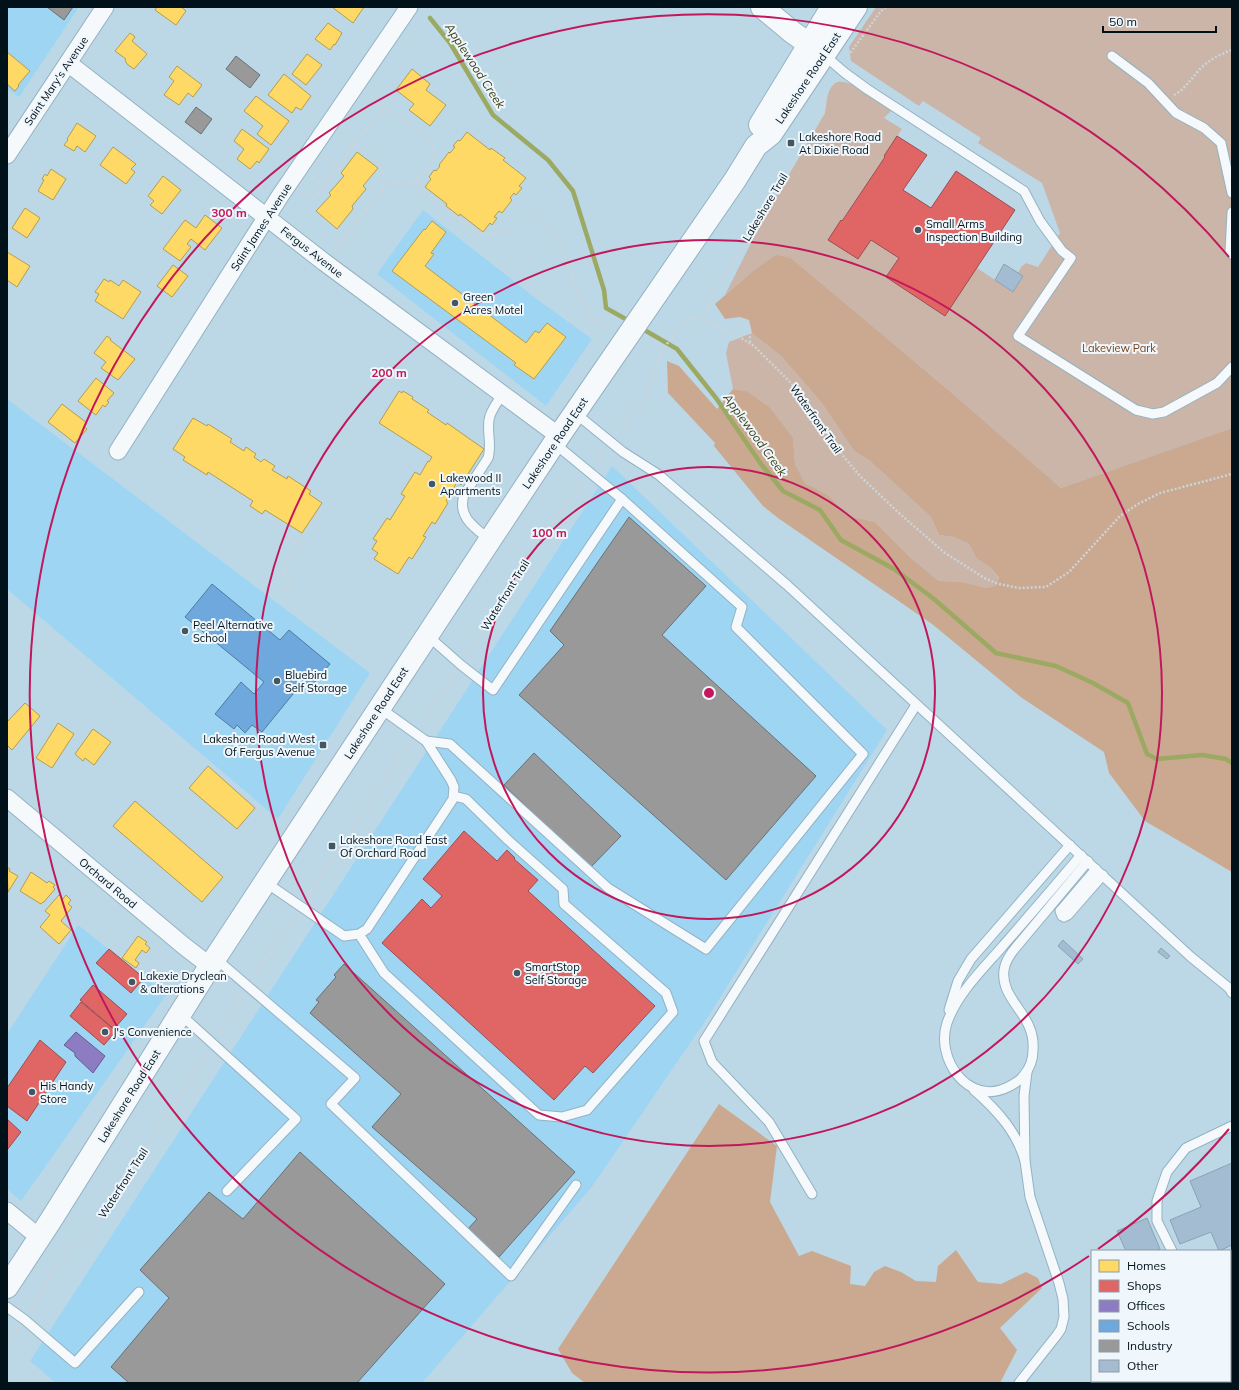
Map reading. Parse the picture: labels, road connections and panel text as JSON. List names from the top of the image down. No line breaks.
{"streets":{"main road":["Lakeshore Road East"],"street":["Saint Mary's Avenue","Saint James Avenue","Fergus Avenue","Orchard Road"],"path":["Lakeshore Trail","Waterfront Trail"]},"crossings":[["Lakeshore Road East","Fergus Avenue"],["Lakeshore Road East","Orchard Road"],["Saint Mary's Avenue","Fergus Avenue"],["Lakeshore Trail","Waterfront Trail"],["Saint James Avenue","Fergus Avenue"]],"water":["Applewood Creek"],"parks":["Lakeview Park"],"places":{"transit":["Lakeshore Road At Dixie Road","Lakeshore Road West Of Fergus Avenue","Lakeshore Road East Of Orchard Road"],"other":["Small Arms Inspection Building","Green Acres Motel","Lakewood II Apartments","Peel Alternative School","Bluebird Self Storage","SmartStop Self Storage","Lakexie Dryclean & alterations","J's Convenience","His Handy Store"]},"legend":["Homes","Shops","Offices","Schools","Industry","Other"],"scale_bar":"50 m","rings":["300 m","200 m","100 m"]}
